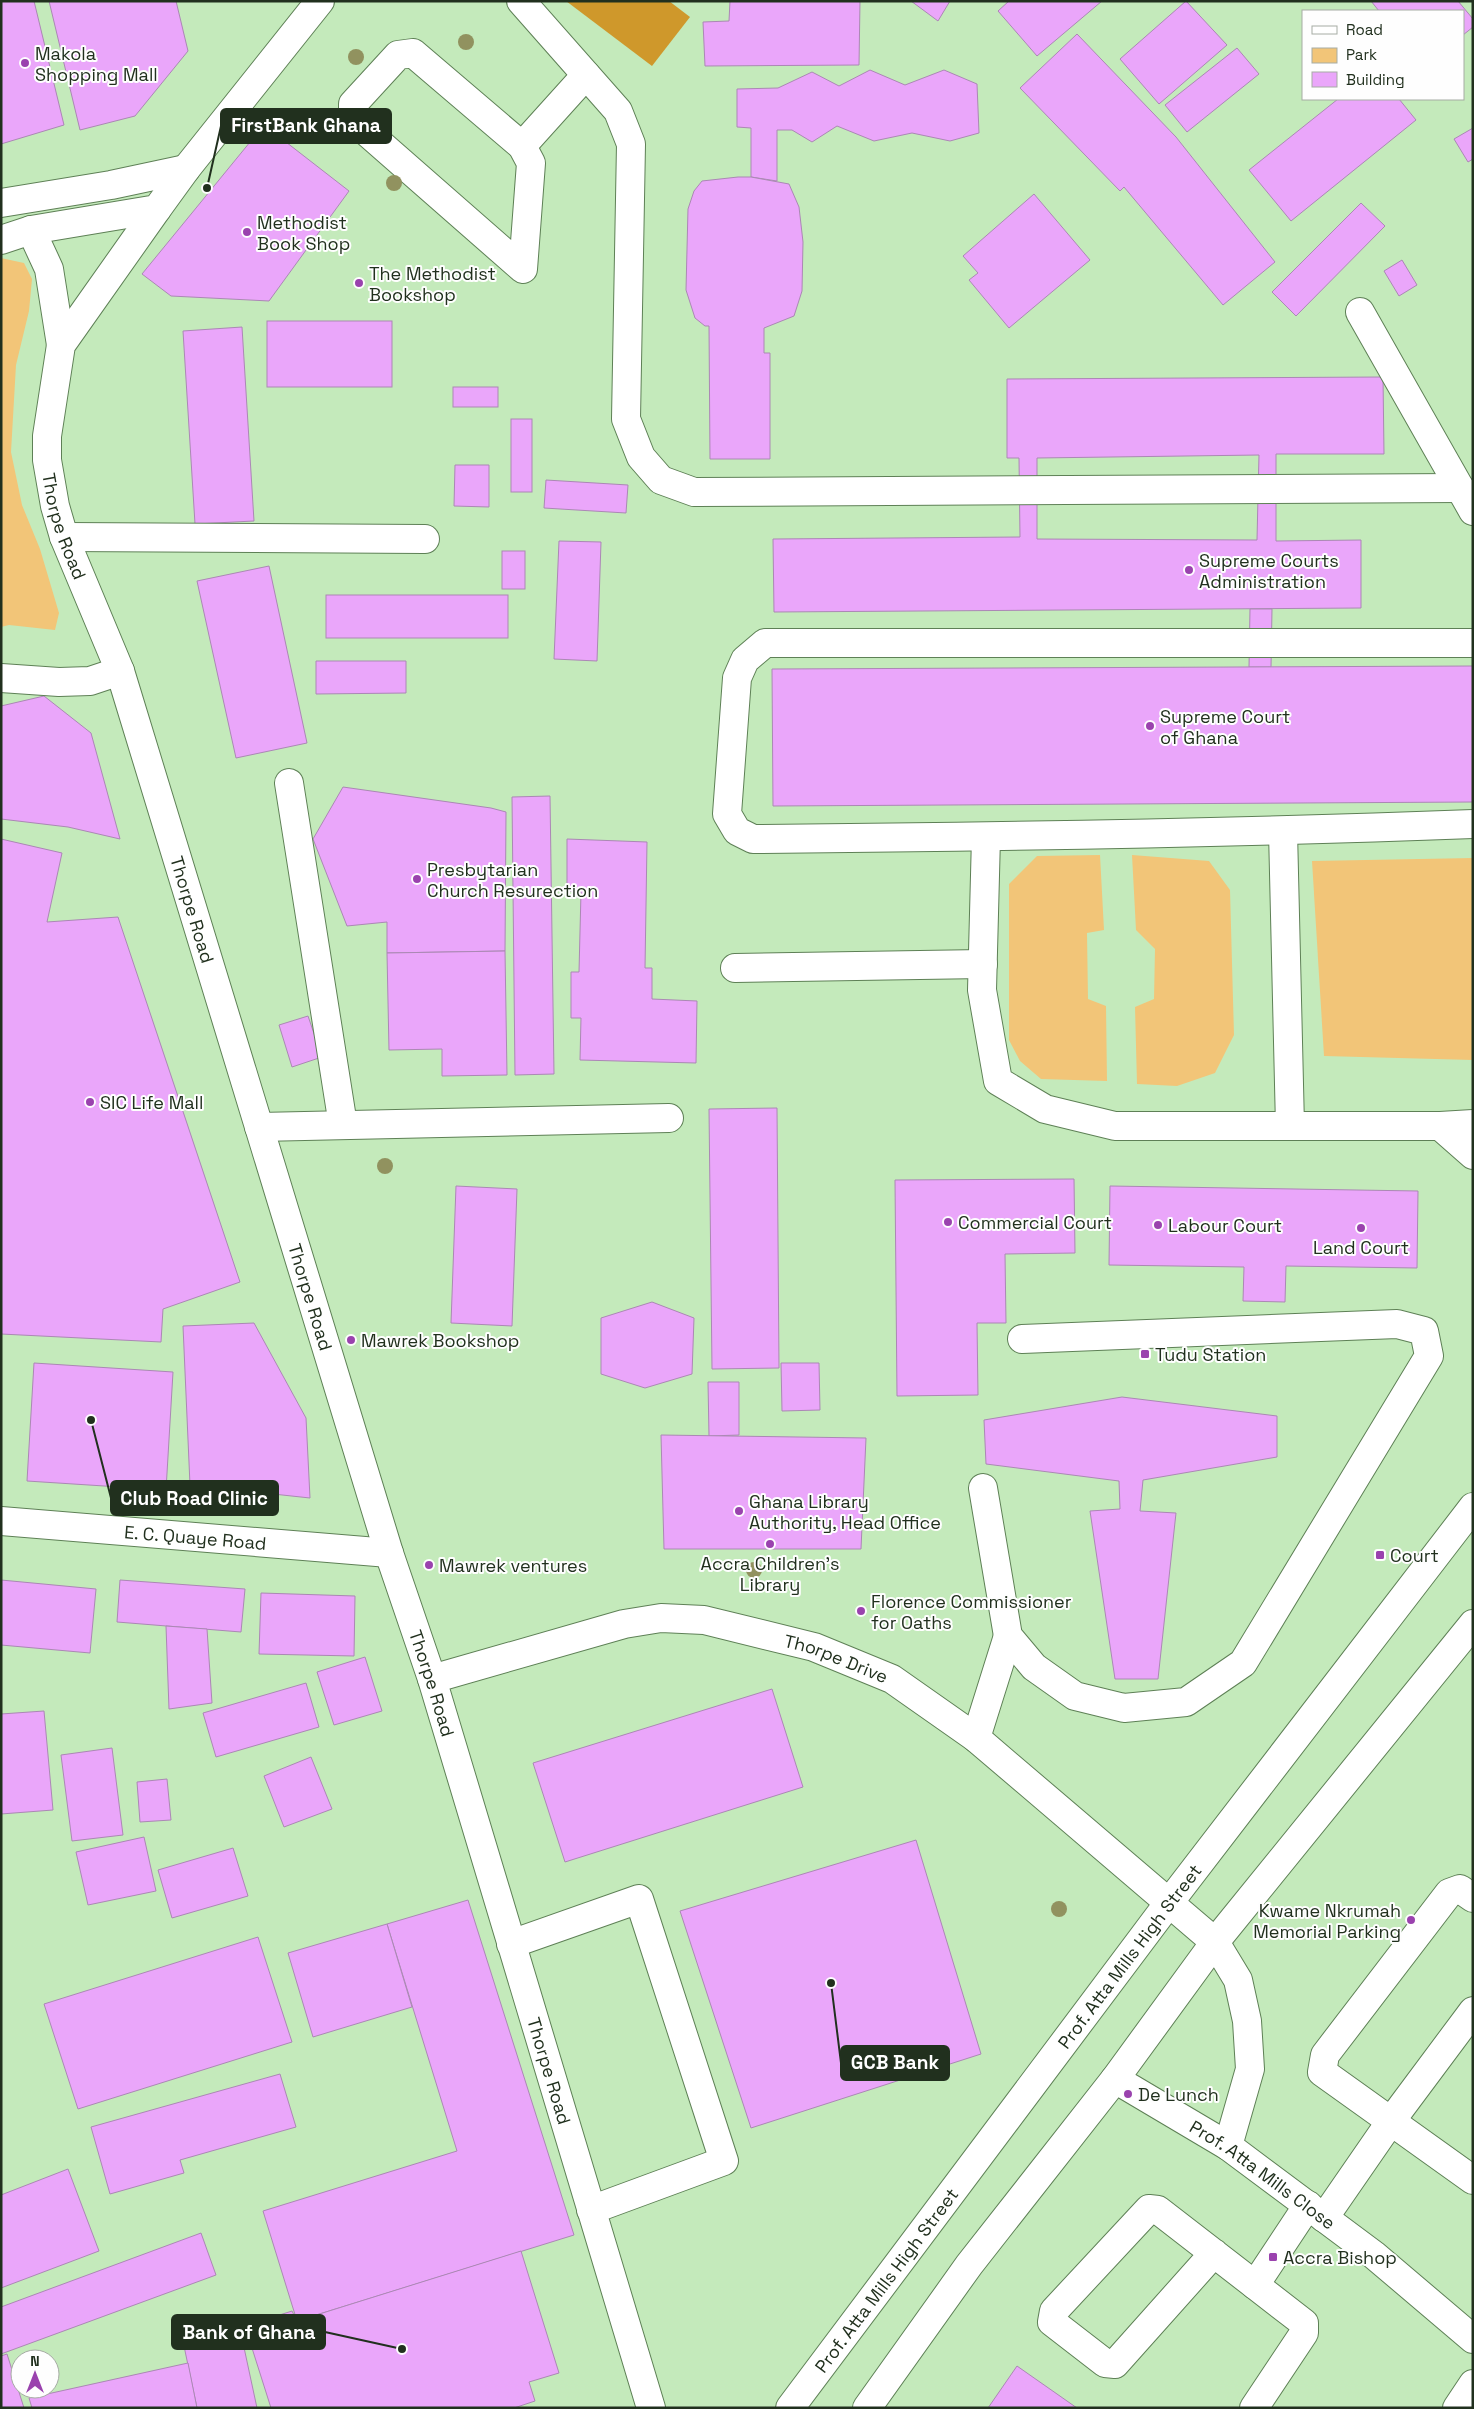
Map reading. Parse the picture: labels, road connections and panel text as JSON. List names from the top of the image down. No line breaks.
{"streets":{"street":["Thorpe Road","E. C. Quaye Road","Thorpe Drive","Prof. Atta Mills High Street","Prof. Atta Mills Close"]},"crossings":[["Thorpe Road","E. C. Quaye Road"],["Thorpe Road","Thorpe Drive"],["Thorpe Drive","Prof. Atta Mills High Street"],["Thorpe Drive","Prof. Atta Mills Close"]],"places":{"other":["Makola Shopping Mall","FirstBank Ghana","Methodist Book Shop","The Methodist Bookshop","Supreme Courts Administration","Supreme Court of Ghana","Presbytarian Church Resurection","SIC Life Mall","Commercial Court","Labour Court","Land Court","Mawrek Bookshop","Club Road Clinic","Ghana Library Authority, Head Office","Accra Children's Library","Mawrek ventures","Florence Commissioner for Oaths","Kwame Nkrumah Memorial Parking","GCB Bank","De Lunch","Bank of Ghana"],"transit":["Tudu Station","Court","Accra Bishop"]},"legend":["Road","Park","Building"],"north":"top"}
